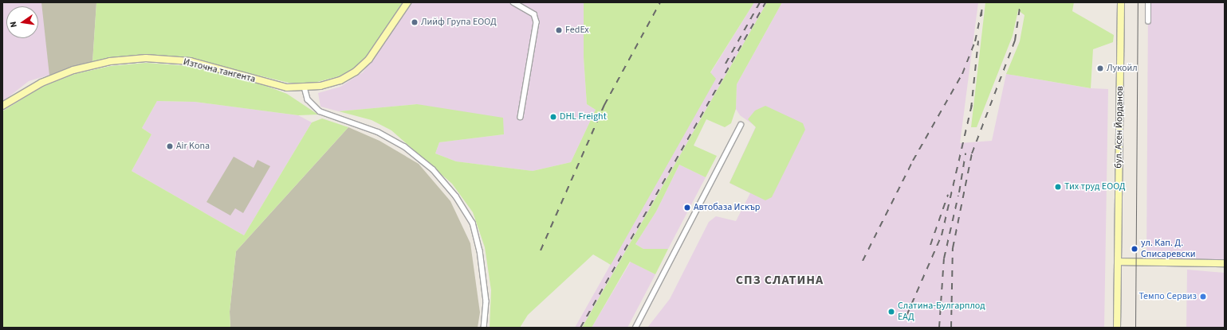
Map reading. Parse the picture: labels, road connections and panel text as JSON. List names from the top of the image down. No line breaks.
{"streets":{"street":["Източна тангента","бул. Асен Йорданов"]},"districts":["СПЗ СЛАТИНА"],"places":["Лийф Група ЕООД","FedEx","Лукойл","DHL Freight","Air Kona","Тих труд ЕООД","Автобаза Искър","ул. Кап. Д. Списаревски","Темпо Сервиз","Слатина-Булгарплод ЕАД"],"north":"left"}
